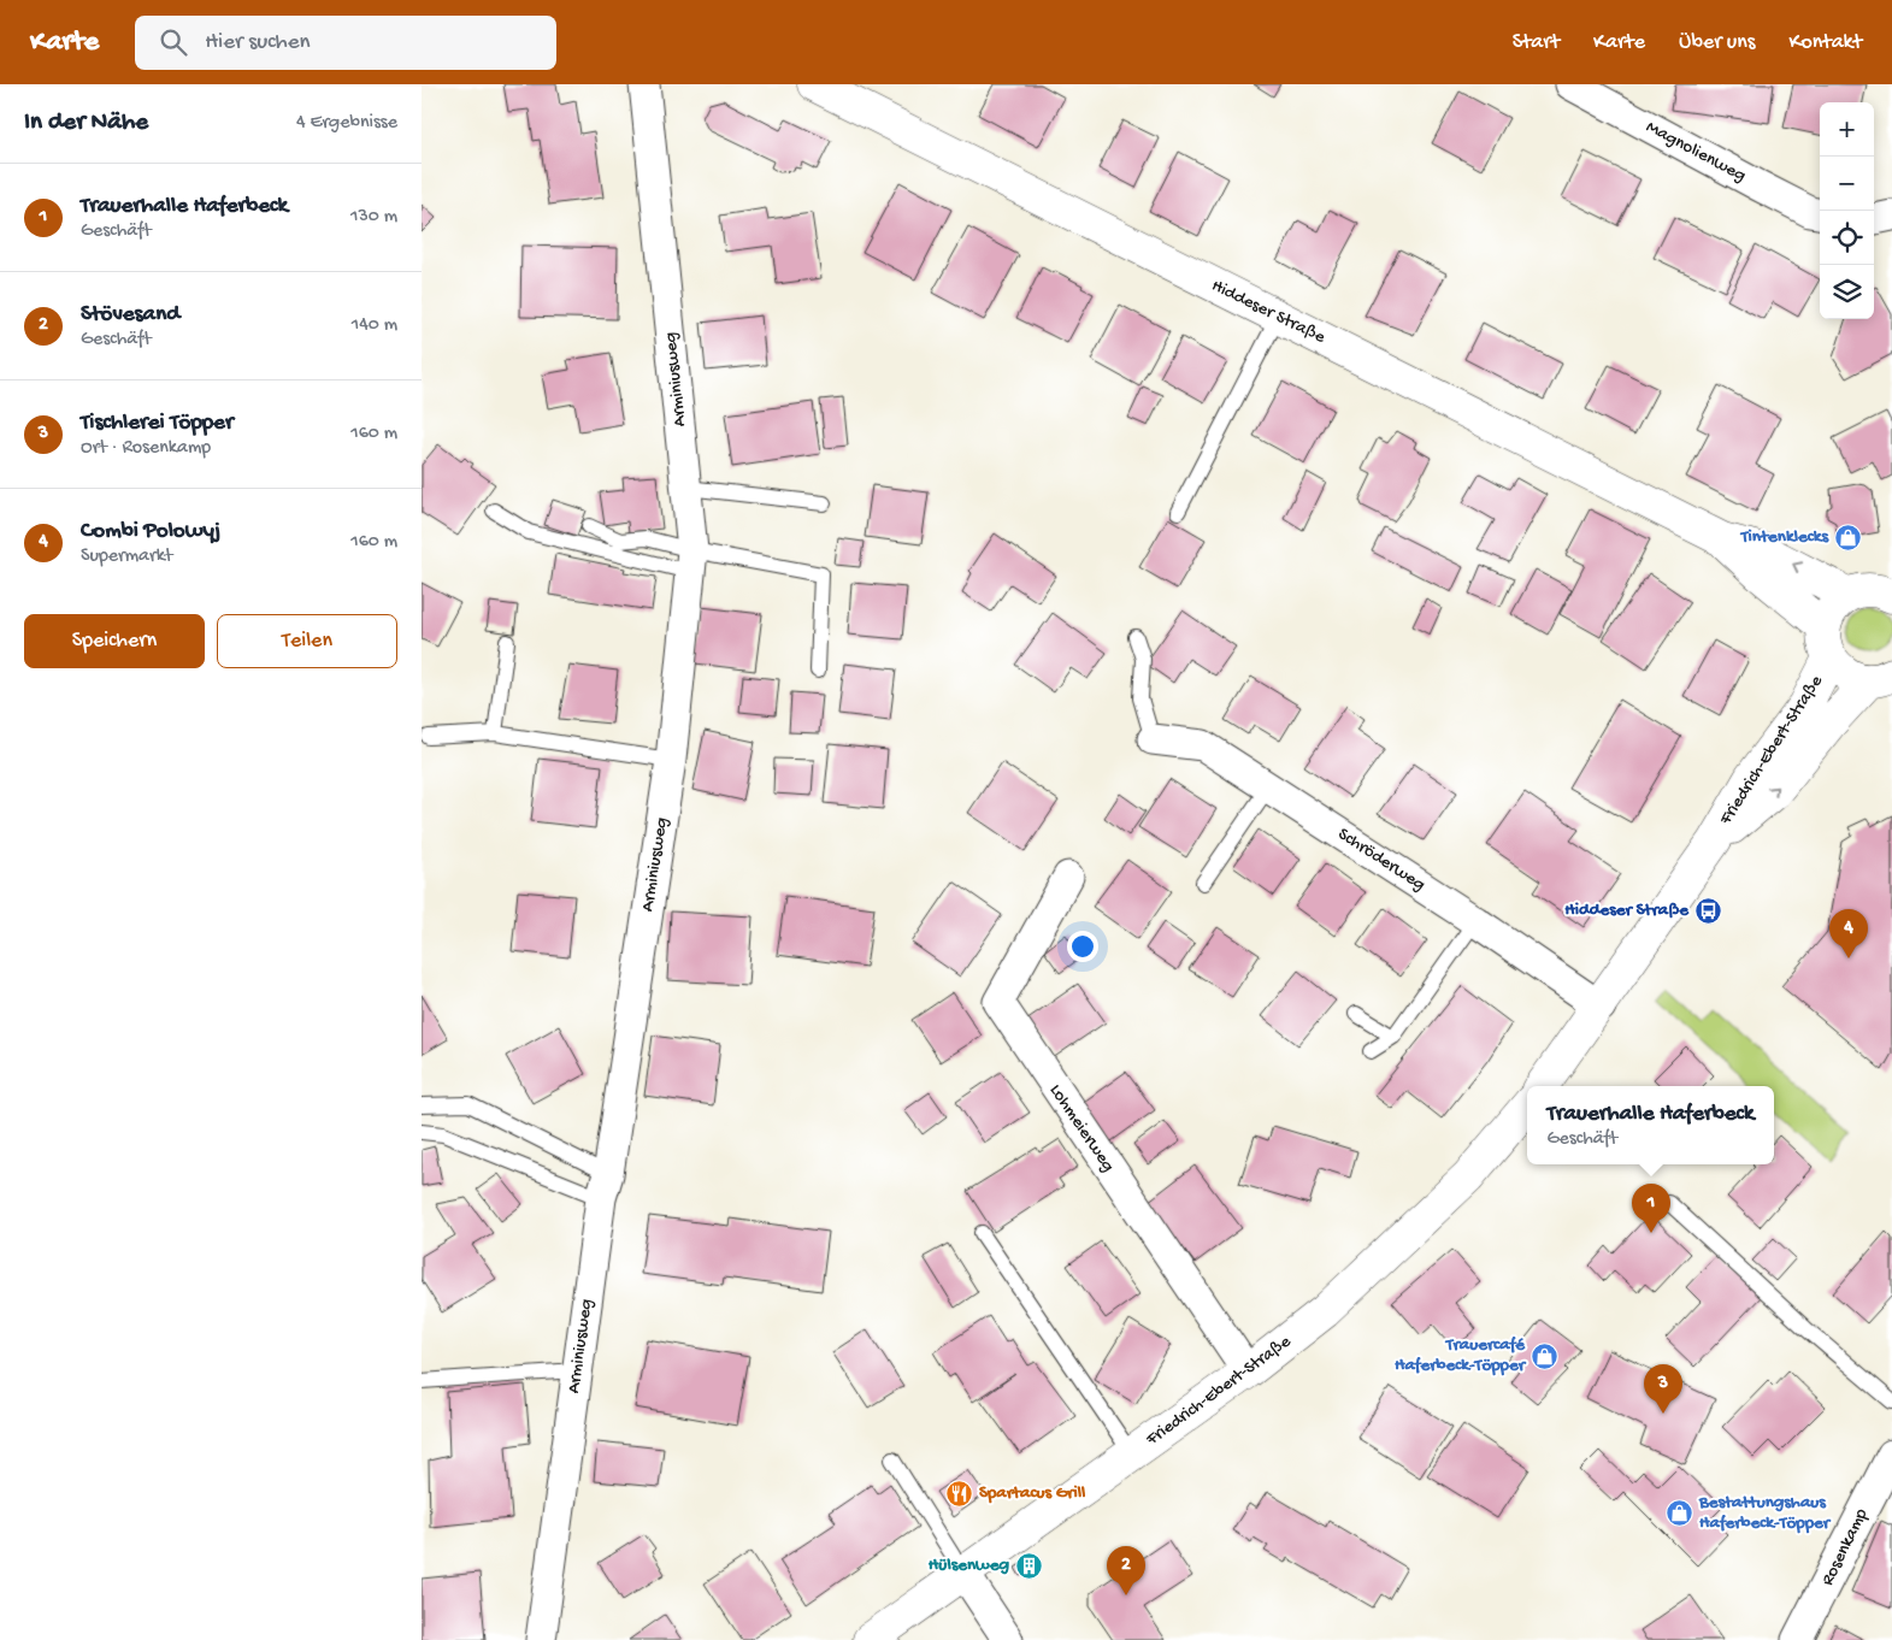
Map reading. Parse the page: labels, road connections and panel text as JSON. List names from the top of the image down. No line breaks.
{"streets":{"main road":["Hiddeser Straße","Friedrich-Ebert-Straße"],"street":["Magnolienweg","Arminiusweg","Schröderweg","Lohmeierweg","Rosenkamp"]},"crossings":[["Friedrich-Ebert-Straße","Schröderweg"],["Friedrich-Ebert-Straße","Lohmeierweg"]],"places":{"shop":["Tintenklecks","Trauercafé Haferbeck-Töpper","Bestattungshaus Haferbeck-Töpper"],"bus stop":["Hiddeser Straße"],"restaurant":["Spartacus Grill"],"building":["Hülsenweg"]},"page":{"header":"Karte","search":"Hier suchen","nav":["Start","Karte","Über uns","Kontakt"],"heading":["In der Nähe","4 Ergebnisse"],"map_buttons":["+","−"],"list":[{"mark":"1","name":"Trauerhalle Haferbeck","note":"Geschäft","value":"130 m"},{"mark":"2","name":"Stövesand","note":"Geschäft","value":"140 m"},{"mark":"3","name":"Tischlerei Töpper","note":"Ort · Rosenkamp","value":"160 m"},{"mark":"4","name":"Combi Polowyj","note":"Supermarkt","value":"160 m"}],"buttons":["Speichern","Teilen"],"pins":["4","1","3","2"],"popup":["Trauerhalle Haferbeck","Geschäft"]}}
